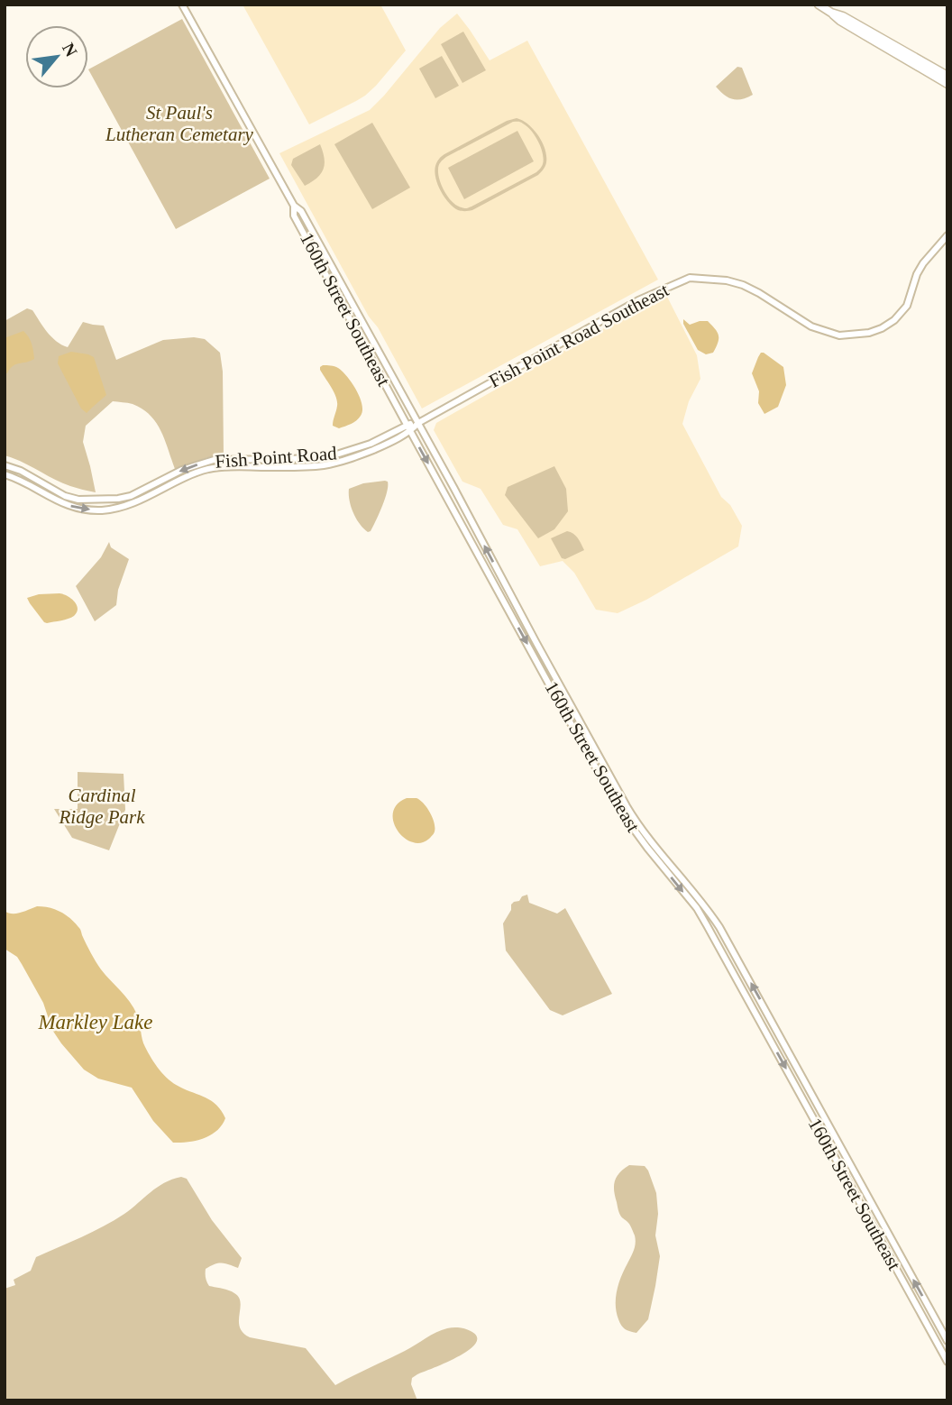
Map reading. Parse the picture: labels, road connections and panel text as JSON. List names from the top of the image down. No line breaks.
{"streets":{"street":["160th Street Southeast","Fish Point Road Southeast","Fish Point Road"]},"crossings":[["160th Street Southeast","Fish Point Road Southeast"],["160th Street Southeast","Fish Point Road"],["Fish Point Road Southeast","Fish Point Road"]],"water":["Markley Lake"],"parks":["St Paul's Lutheran Cemetary","Cardinal Ridge Park"],"north":"top right"}
